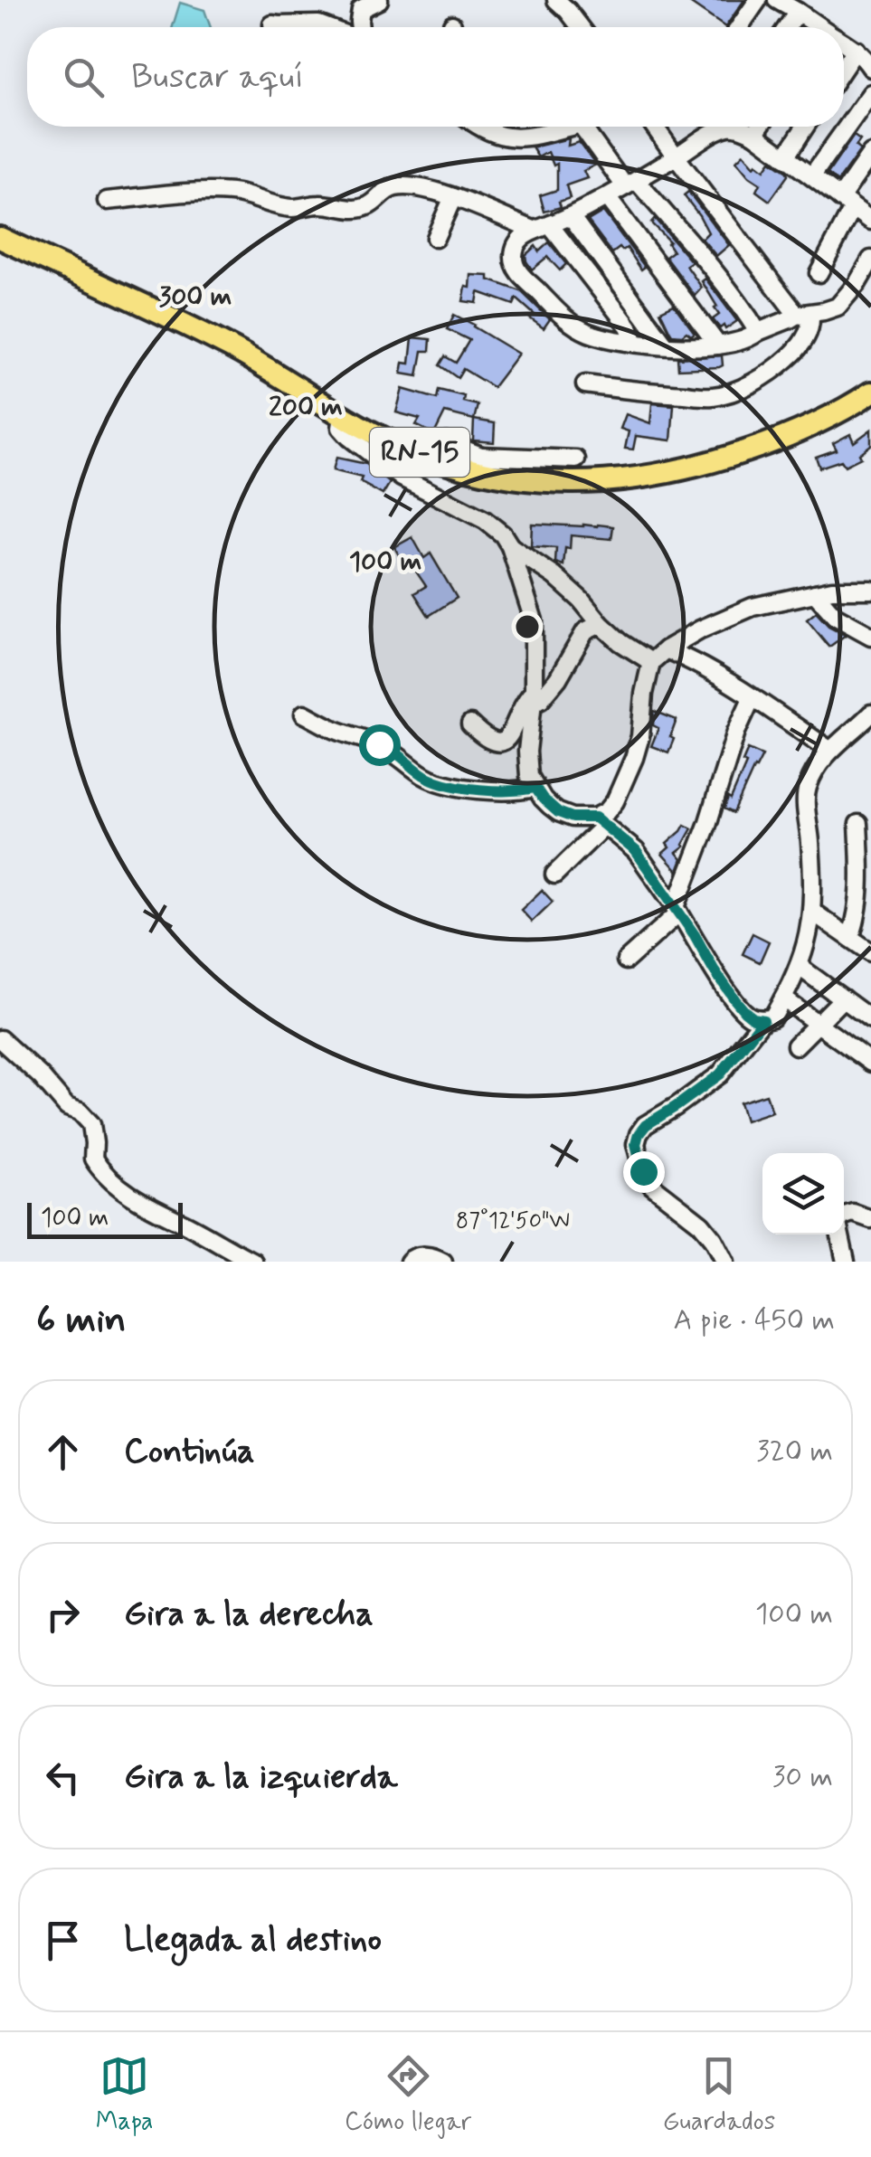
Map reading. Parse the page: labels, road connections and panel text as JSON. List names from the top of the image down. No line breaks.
{"streets":{"main road":["RN-15"]},"scale_bar":"100 m","page":{"search":"Buscar aquí","scale":"100 m","heading":["6 min","A pie · 450 m"],"list":[["Continúa","320 m"],["Gira a la derecha","100 m"],["Gira a la izquierda","30 m"],"Llegada al destino"],"nav":["Mapa","Cómo llegar","Guardados"]},"coordinates":["87°12'50\"W"],"rings":["300 m","200 m","100 m"]}
